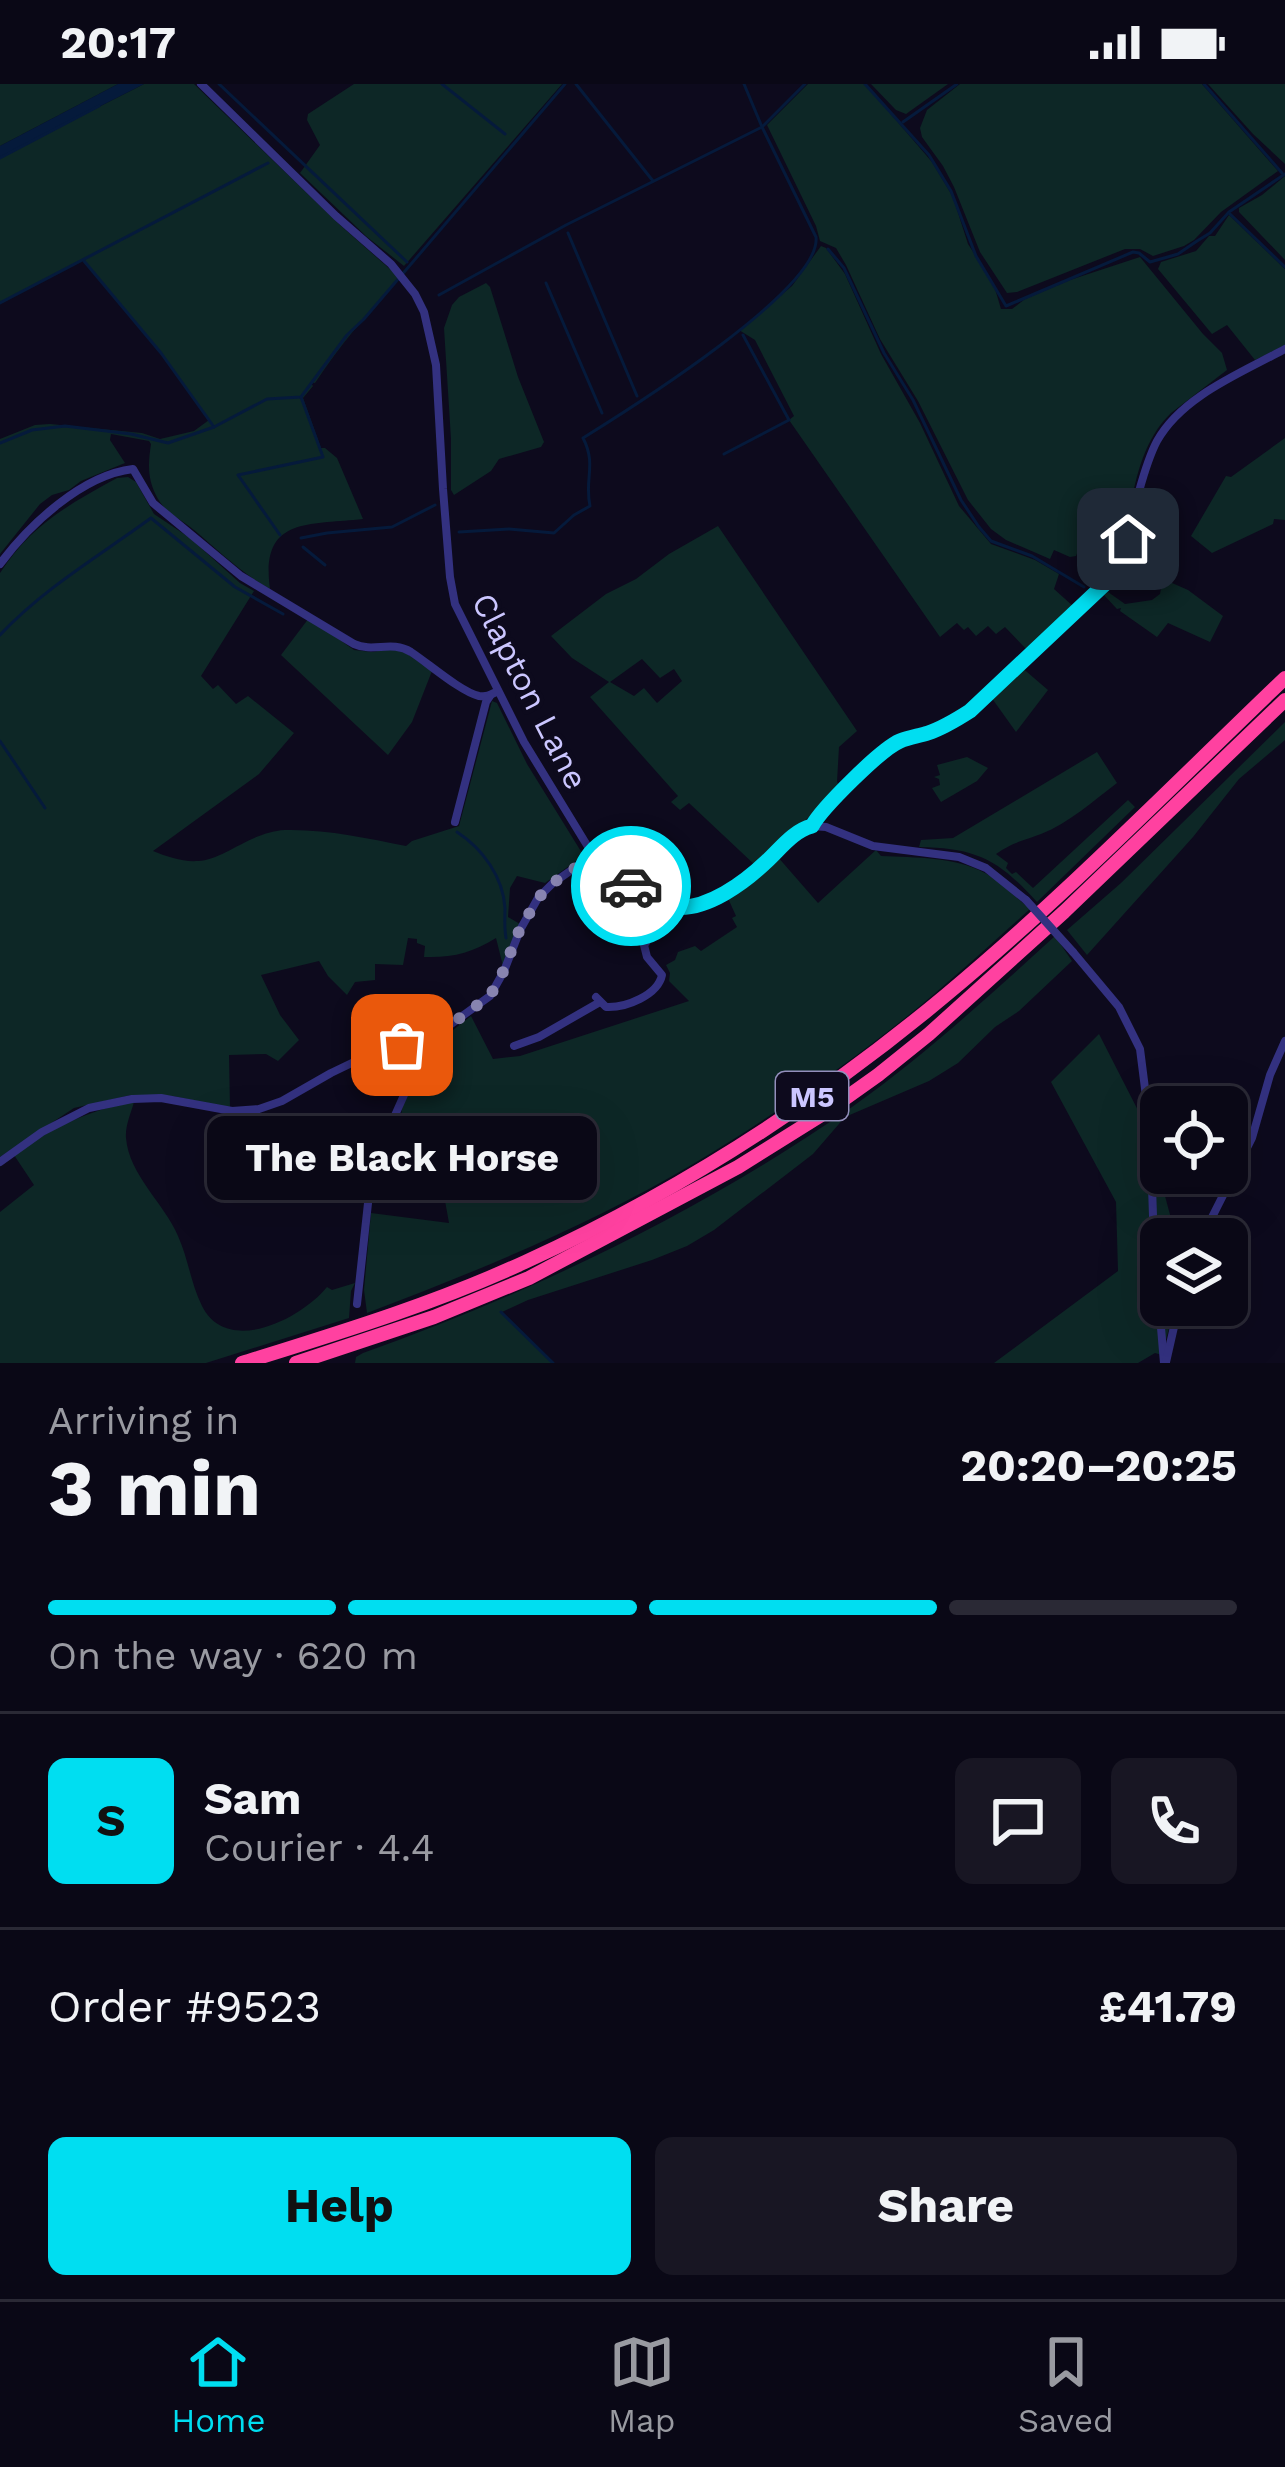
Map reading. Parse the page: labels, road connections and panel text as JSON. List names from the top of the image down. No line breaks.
{"streets":{"highway":["M5"],"street":["Clapton Lane"]},"places":["The Black Horse"],"page":{"status":"20:17","bubble":"The Black Horse","heading":["3 min","Arriving in","20:20–20:25"],"panel":["Sam","Courier · 4.4","Order #9523","£41.79"],"bar":"On the way · 620 m","round":"S","buttons":["Help","Share"],"tabs":["Home","Map","Saved"]}}
